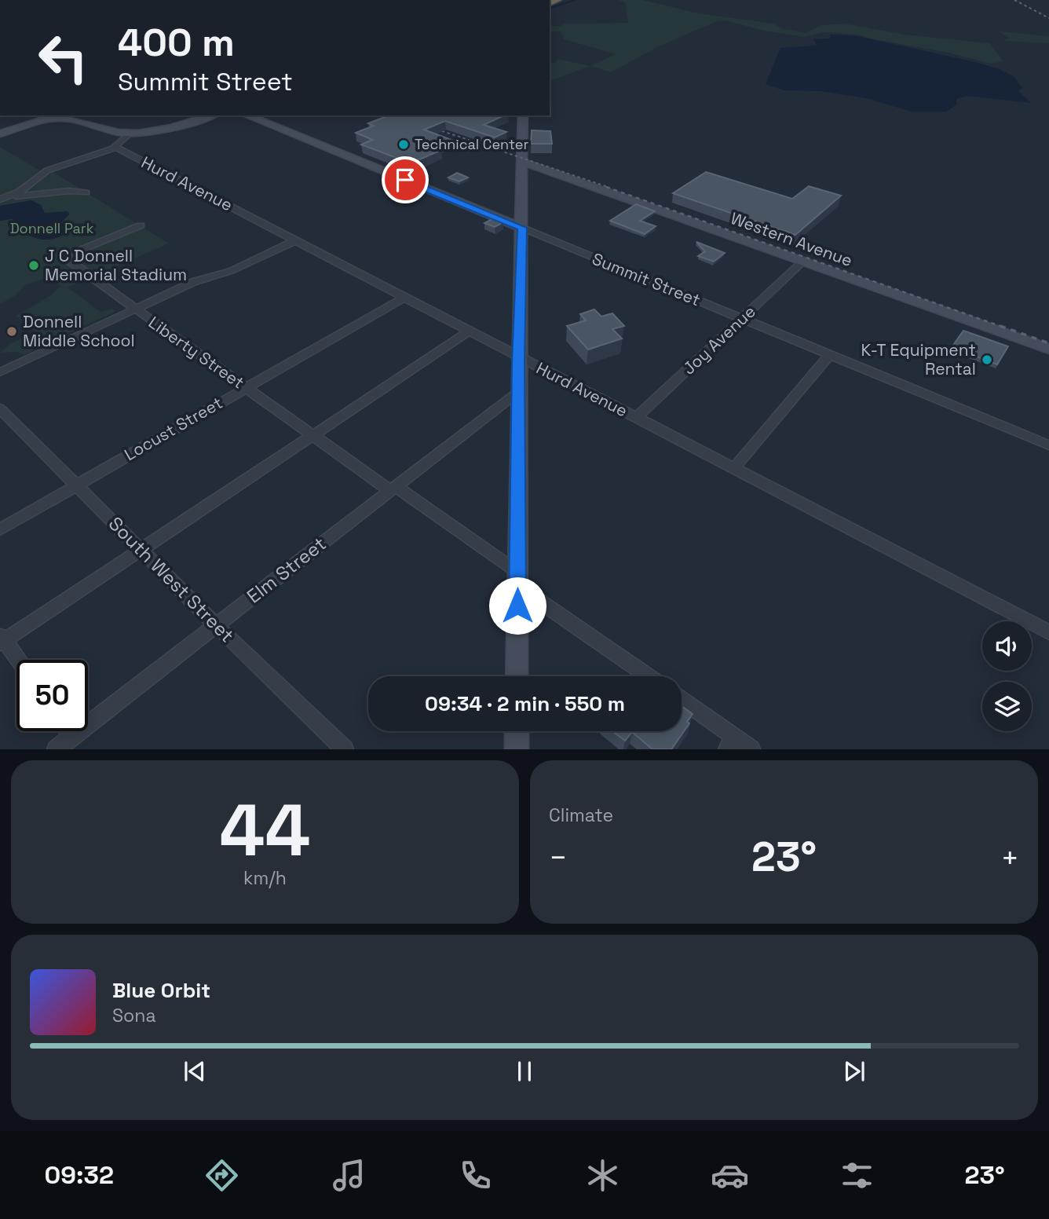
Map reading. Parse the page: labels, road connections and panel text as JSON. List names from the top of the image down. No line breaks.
{"streets":{"main road":["Hurd Avenue","Western Avenue","Summit Street"],"street":["Joy Avenue","Liberty Street","Locust Street","Elm Street","South West Street"]},"crossings":[["Hurd Avenue","Joy Avenue"],["Hurd Avenue","Locust Street"],["Western Avenue","Joy Avenue"],["Summit Street","Joy Avenue"],["Liberty Street","Locust Street"],["Liberty Street","Elm Street"],["Locust Street","South West Street"],["Elm Street","South West Street"]],"parks":["Donnell Park"],"places":["Technical Center","J C Donnell Memorial Stadium","Donnell Middle School","K-T Equipment Rental"],"page":{"turn":["400 m","Summit Street"],"limit":"50","trip":"09:34 · 2 min · 550 m","tile":[["44","km/h"],"Climate"],"heat":["−","23°","+"],"song":["Blue Orbit","Sona"],"tabs":["09:32","23°"]}}
